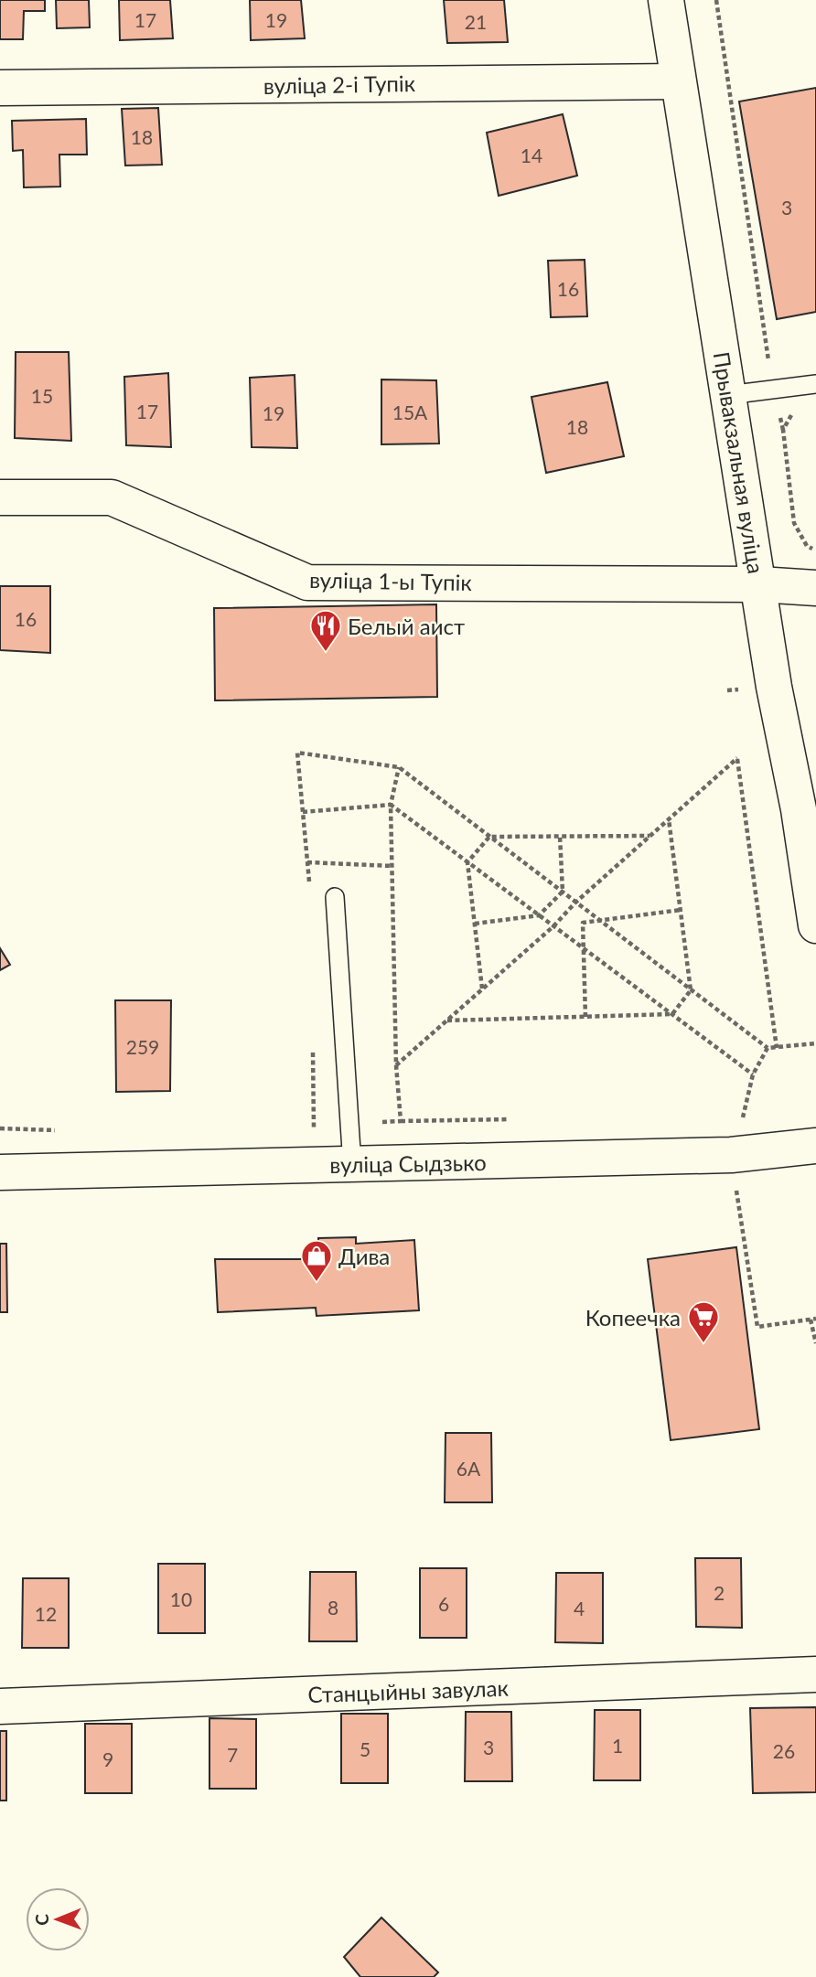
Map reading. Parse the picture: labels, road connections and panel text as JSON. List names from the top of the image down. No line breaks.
{"streets":{"street":["вуліца 2-і Тупік","Прывакзальная вуліца","вуліца 1-ы Тупік","вуліца Сыдзько","Станцыйны завулак"]},"crossings":[["вуліца 2-і Тупік","Прывакзальная вуліца"],["Прывакзальная вуліца","вуліца 1-ы Тупік"]],"places":{"restaurant":["Белый аист"],"shop":["Дива"],"supermarket":["Копеечка"]},"house_numbers":["17","19","21","18","14","3","16","15","17","15А","19","18","16","259","6А","2","10","6","8","4","12","1","3","5","26","7","9"],"north":"left"}
